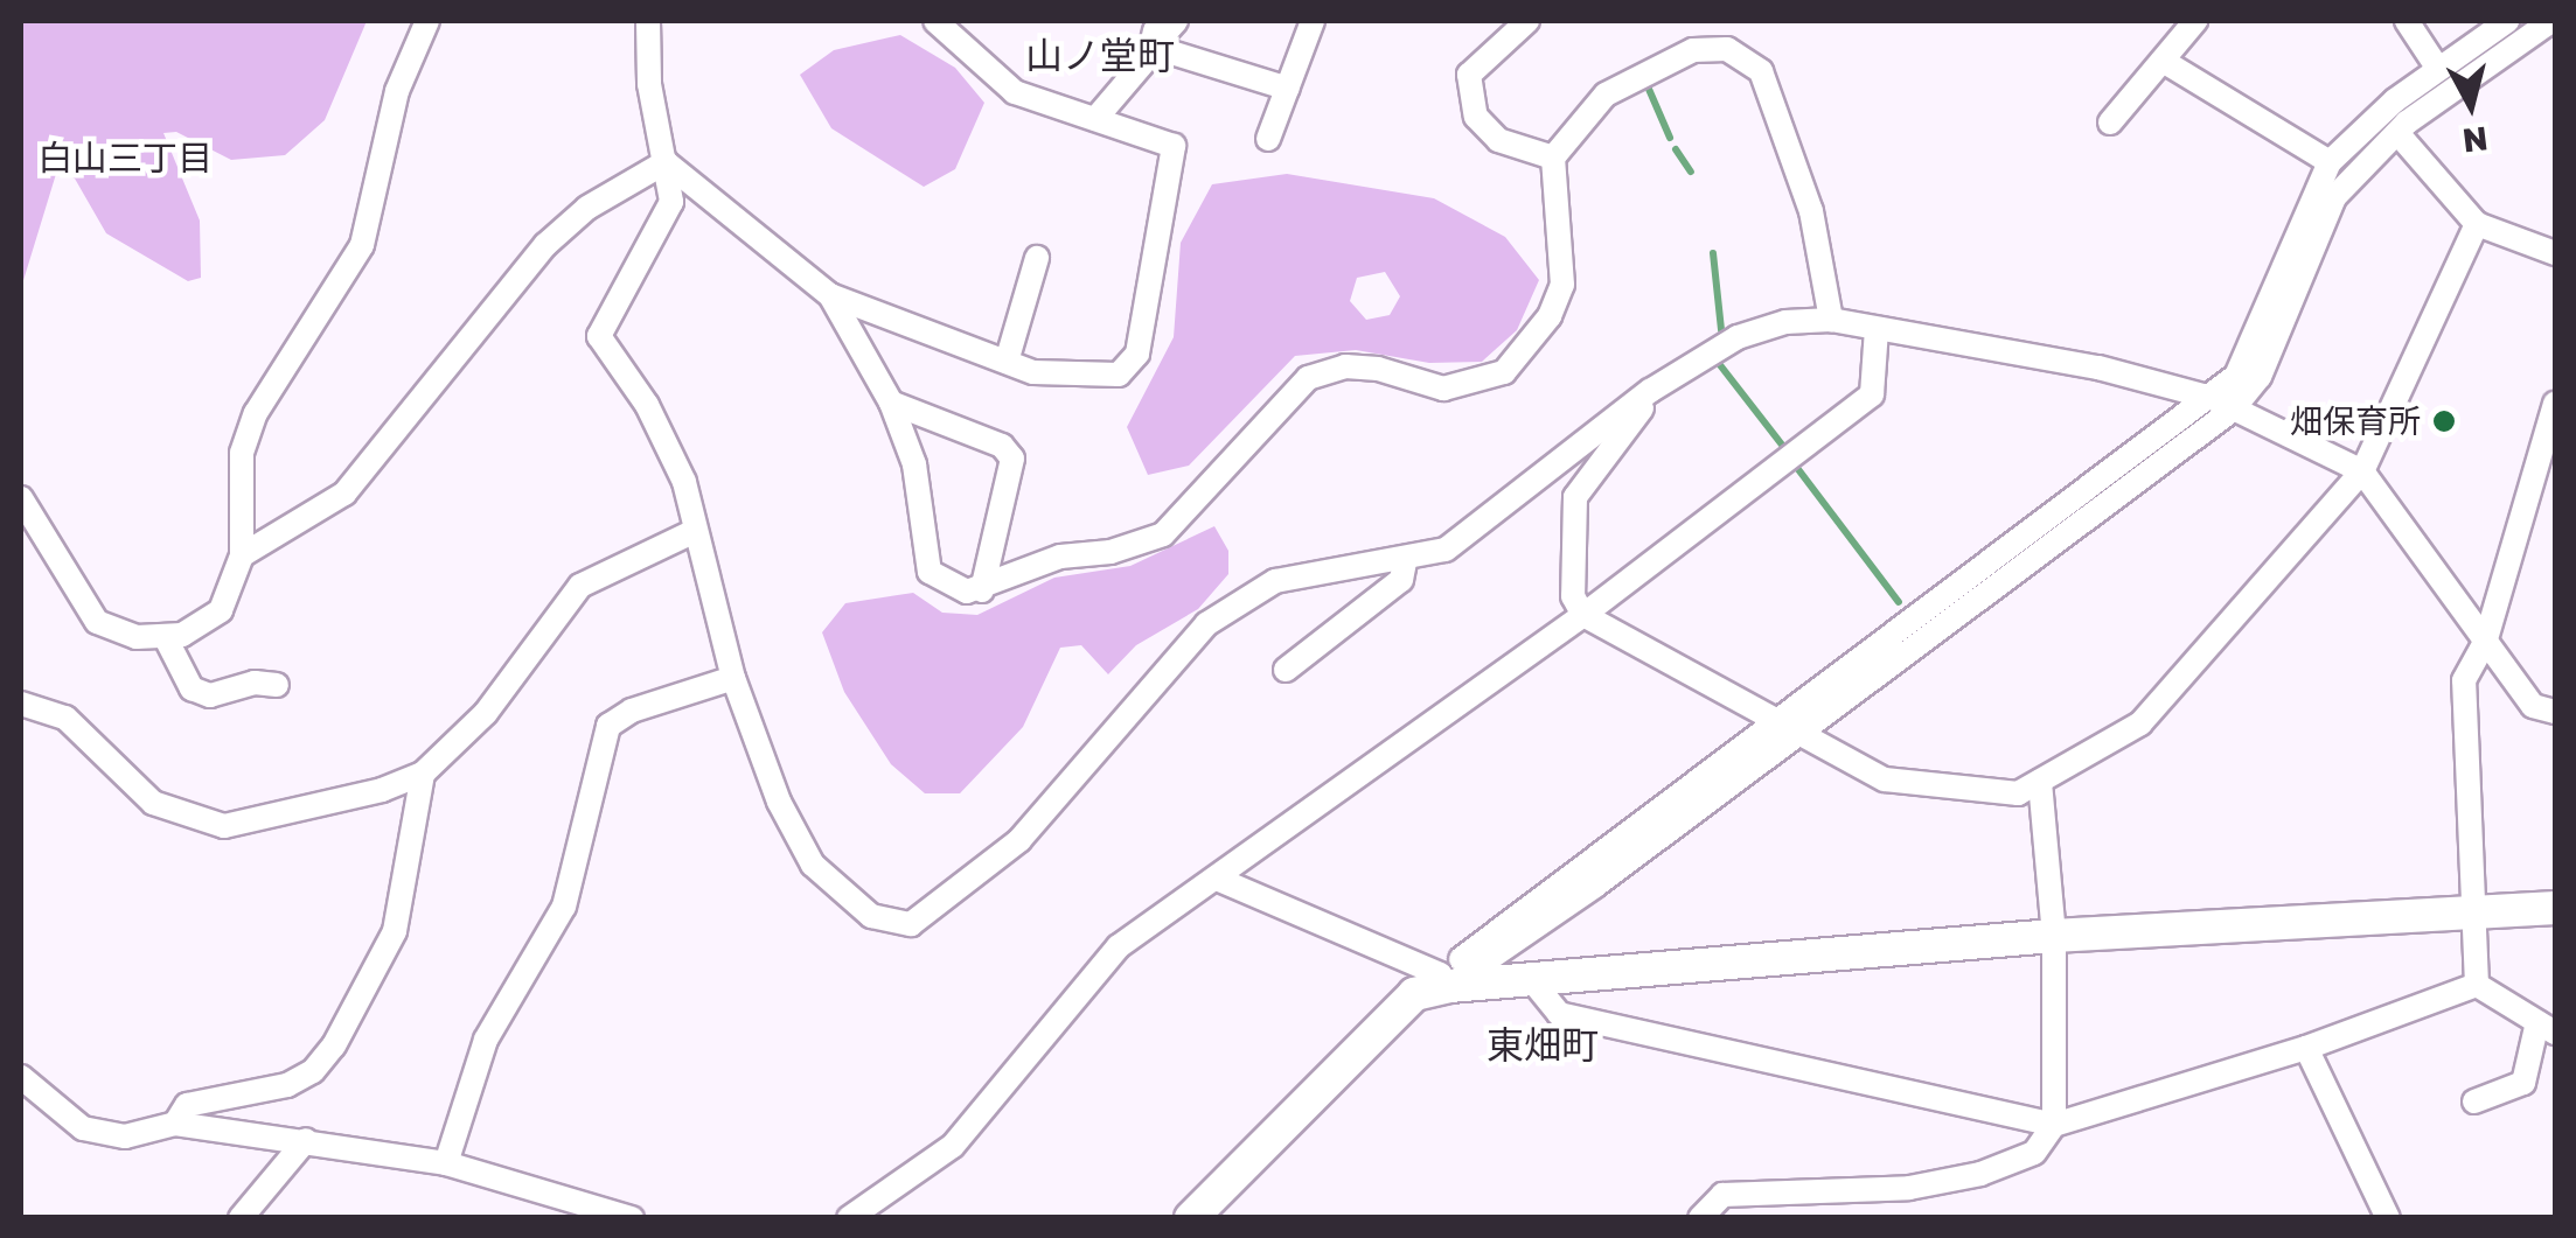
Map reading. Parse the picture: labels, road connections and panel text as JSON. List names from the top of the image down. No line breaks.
{"districts":["山ノ堂町","白山三丁目","東畑町"],"places":["畑保育所"],"north":"bottom"}
